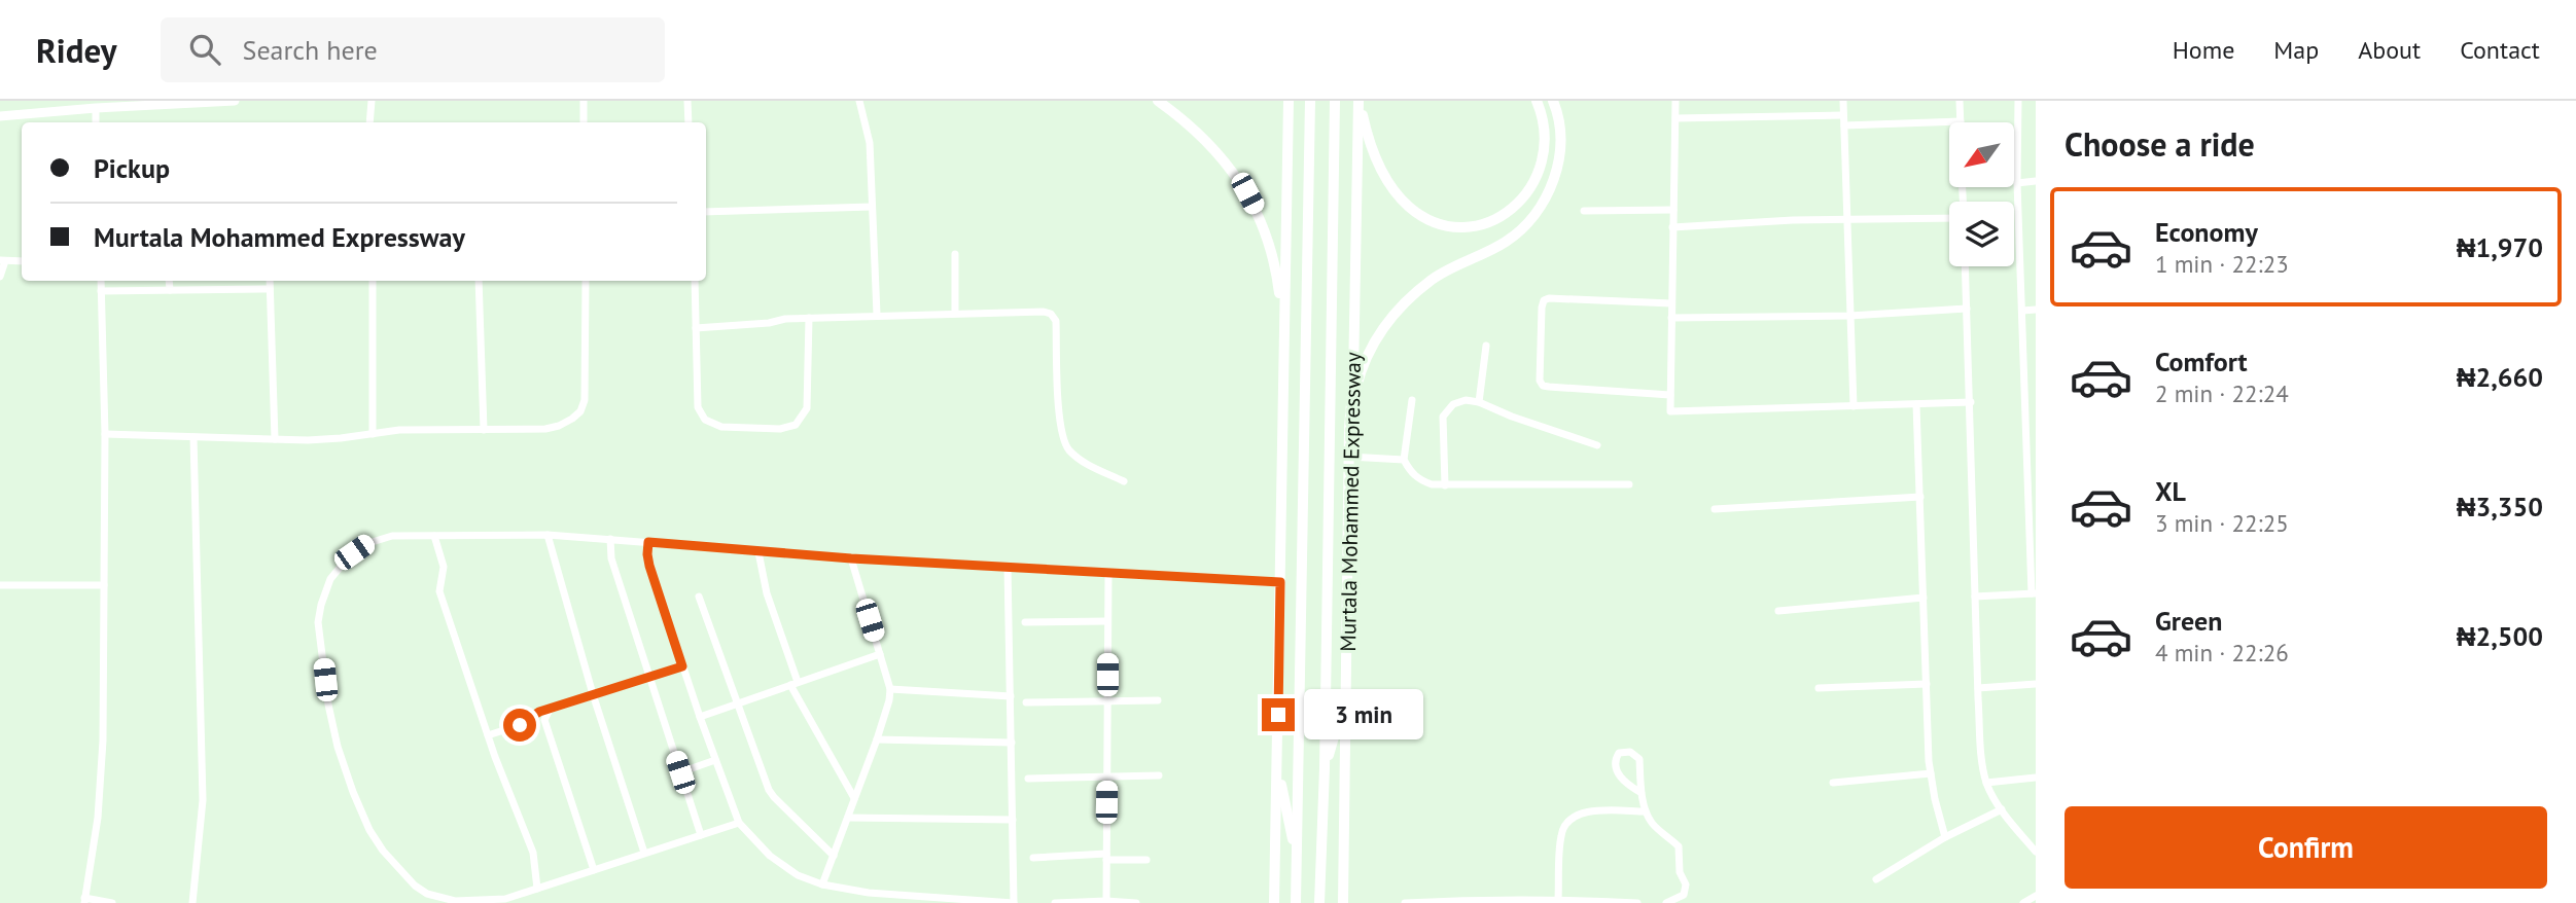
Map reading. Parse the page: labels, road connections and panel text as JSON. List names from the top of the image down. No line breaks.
{"streets":{"highway":["Murtala Mohammed Expressway"]},"north":"bottom left","page":{"header":"Ridey","search":"Search here","nav":["Home","Map","About","Contact"],"heading":"Choose a ride","banner":["Pickup","Murtala Mohammed Expressway"],"list":[{"name":"Economy","note":"1 min · 22:23","value":"₦1,970"},{"name":"Comfort","note":"2 min · 22:24","value":"₦2,660"},{"name":"XL","note":"3 min · 22:25","value":"₦3,350"},{"name":"Green","note":"4 min · 22:26","value":"₦2,500"}],"bubble":"3 min","buttons":"Confirm"}}
